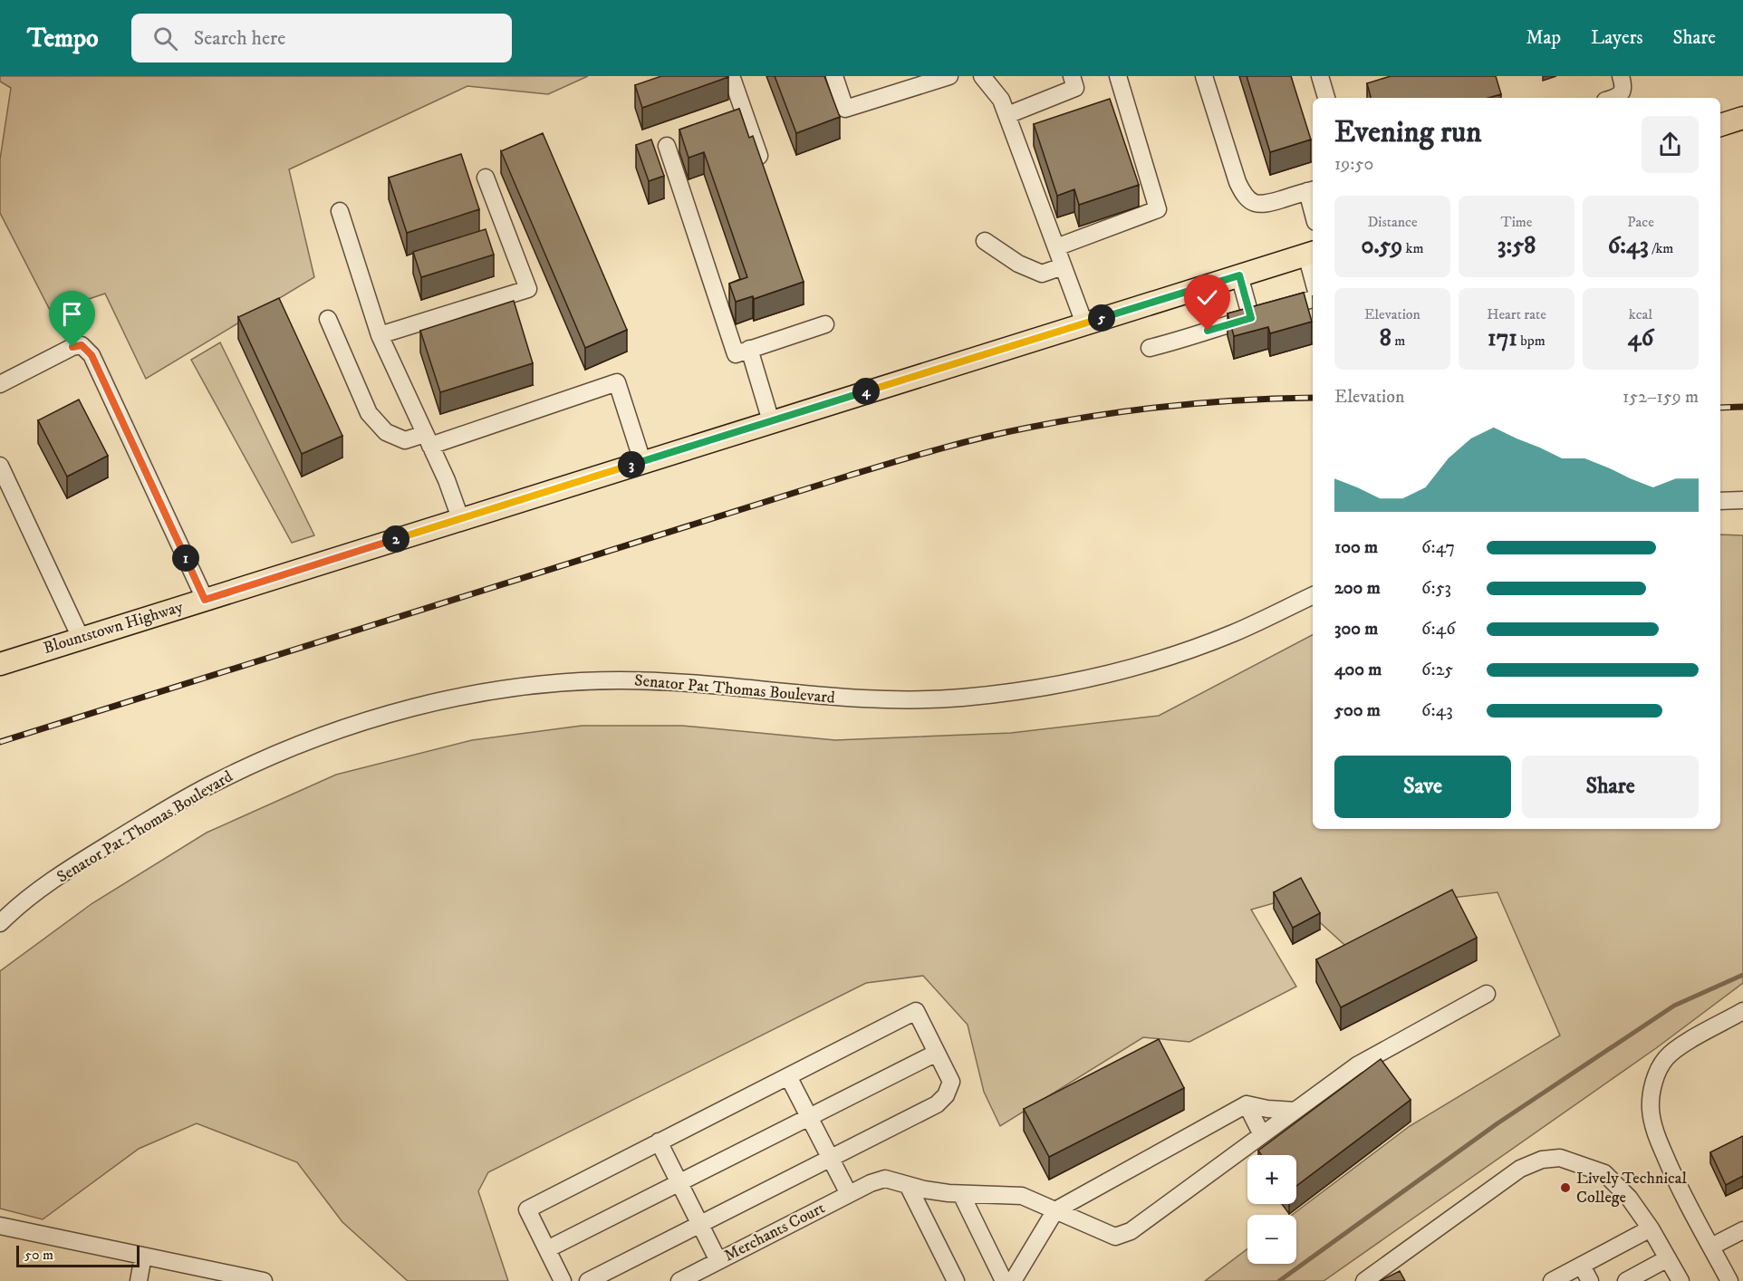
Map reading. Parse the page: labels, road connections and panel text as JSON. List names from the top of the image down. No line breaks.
{"streets":{"main road":["Blountstown Highway"],"street":["Senator Pat Thomas Boulevard","Merchants Court"]},"places":["Lively Technical College"],"scale_bar":"50 m","page":{"header":"Tempo","search":"Search here","nav":["Map","Layers","Share"],"heading":["Evening run","19:50"],"stats":[["Distance","0.59 km"],["Time","3:58"],["Pace","6:43 /km"],["Elevation","8 m"],["Heart rate","171 bpm"],["kcal","46"]],"pins":["5","4","3","2","1"],"chart":["Elevation","152–159 m"],"list":[{"name":"100 m","note":"6:47"},{"name":"200 m","note":"6:53"},{"name":"300 m","note":"6:46"},{"name":"400 m","note":"6:25"},{"name":"500 m","note":"6:43"}],"buttons":["Save","Share"],"map_buttons":["+","−"],"scale":"50 m"}}
